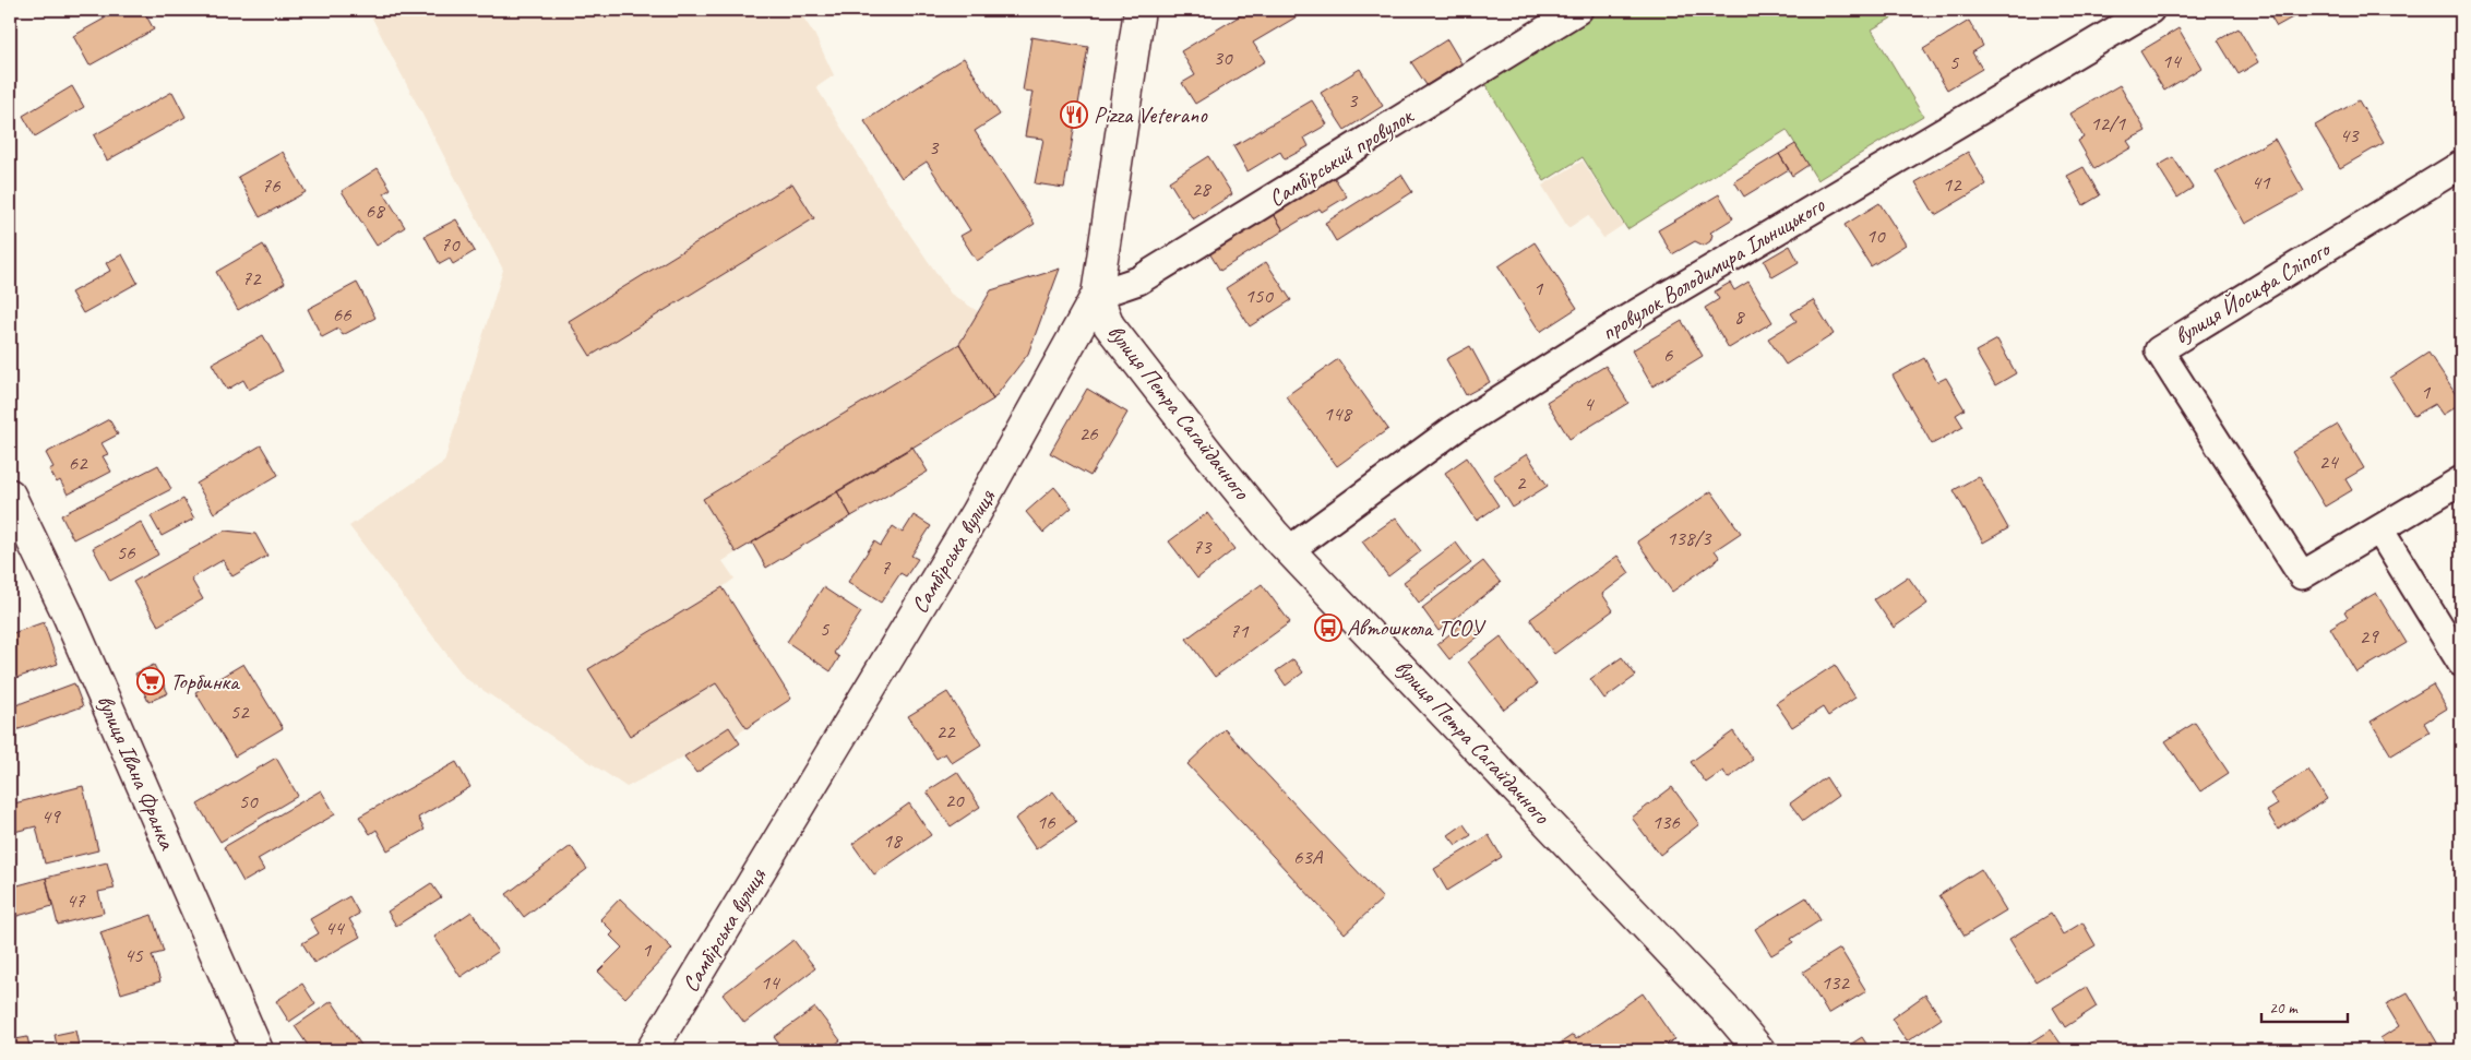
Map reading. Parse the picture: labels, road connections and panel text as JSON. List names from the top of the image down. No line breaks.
{"streets":{"main road":["вулиця Петра Сагайдачного","Самбірська вулиця","вулиця Івана Франка"],"street":["Самбірський провулок","провулок Володимира Ільницького","вулиця Йосифа Сліпого"]},"crossings":[["Самбірський провулок","вулиця Петра Сагайдачного"],["Самбірський провулок","Самбірська вулиця"],["провулок Володимира Ільницького","вулиця Петра Сагайдачного"],["вулиця Петра Сагайдачного","Самбірська вулиця"]],"places":{"restaurant":["Pizza Veterano"],"bus stop":["Автошкола ТСОУ"],"supermarket":["Торбинка"]},"house_numbers":["30","14","5","3","12/1","43","3","41","12","76","28","68","10","70","72","1","150","66","8","6","1","4","148","26","24","62","2","138/3","73","56","7","5","71","29","52","22","20","50","49","16","136","18","63А","47","44","1","45","14","132"],"scale_bar":"20 m"}
